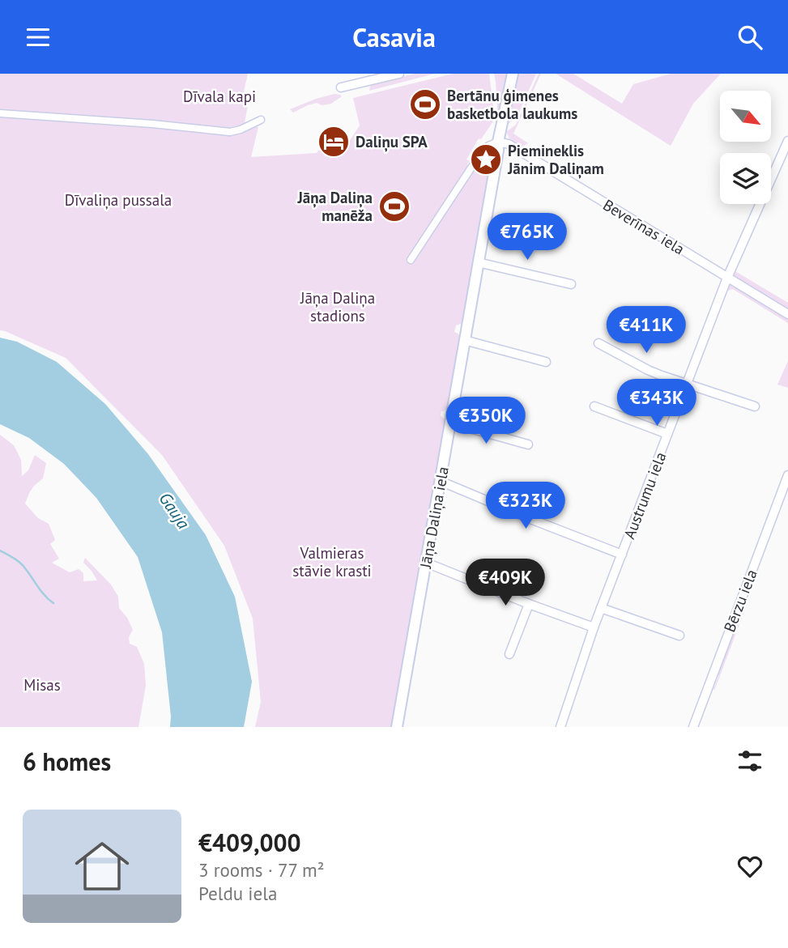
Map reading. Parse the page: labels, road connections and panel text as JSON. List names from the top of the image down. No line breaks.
{"streets":{"street":["Beverīnas iela","Austrumu iela","Jāņa Daliņa iela","Bērzu iela"]},"crossings":[["Beverīnas iela","Austrumu iela"],["Beverīnas iela","Jāņa Daliņa iela"]],"water":["Gauja"],"parks":["Dīvala kapi","Dīvaliņa pussala","Jāņa Daliņa stadions","Valmieras stāvie krasti","Misas"],"places":{"sports":["Bertānu ģimenes basketbola laukums","Jāņa Daliņa manēža"],"hotel":["Daliņu SPA"],"place":["Piemineklis Jānim Daliņam"]},"north":"bottom right","page":{"header":"Casavia","price":["€765K","€411K","€343K","€350K","€323K","€409K"],"heading":"6 homes","list":[{"name":"€409,000","note":"3 rooms · 77 m² · Peldu iela"}]}}
